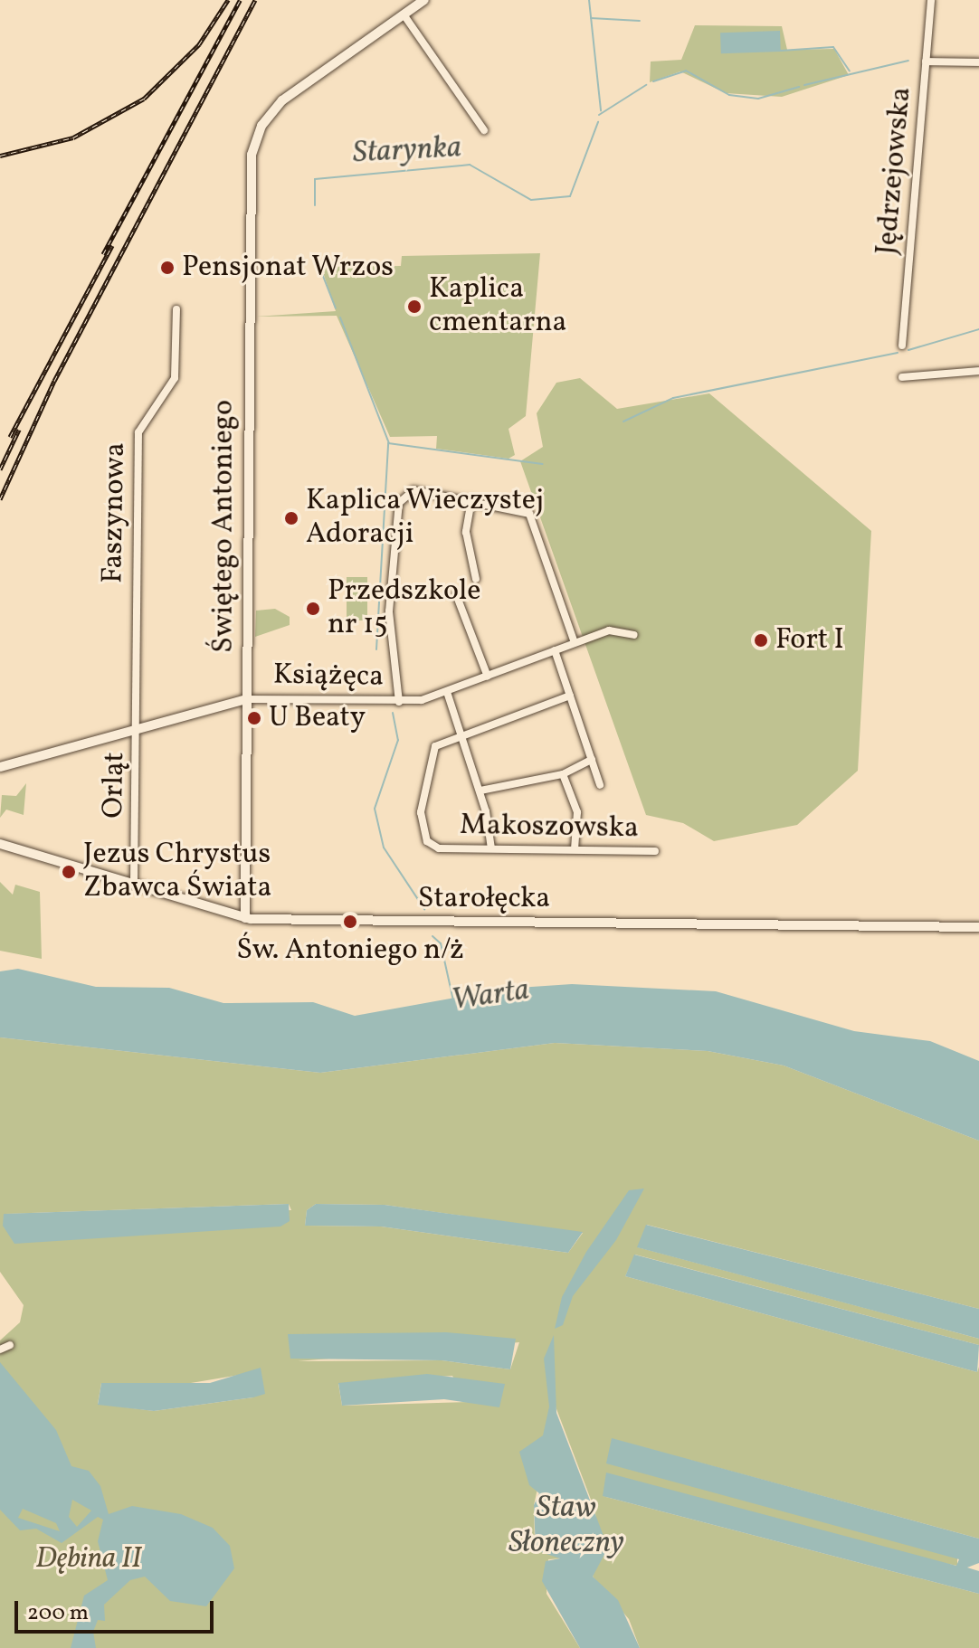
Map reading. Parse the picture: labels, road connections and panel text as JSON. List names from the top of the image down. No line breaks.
{"streets":{"street":["Jędrzejowska","Faszynowa","Świętego Antoniego","Książęca","Orląt","Makoszowska","Starołęcka"]},"crossings":[["Faszynowa","Książęca"],["Faszynowa","Orląt"],["Świętego Antoniego","Książęca"],["Świętego Antoniego","Starołęcka"],["Książęca","Orląt"],["Orląt","Starołęcka"]],"water":["Starynka","Warta","Staw Słoneczny"],"parks":["Dębina II"],"places":["Pensjonat Wrzos","Kaplica cmentarna","Kaplica Wieczystej Adoracji","Przedszkole nr 15","Fort I","U Beaty","Jezus Chrystus Zbawca Świata","Św. Antoniego n/ż"],"scale_bar":"200 m"}
